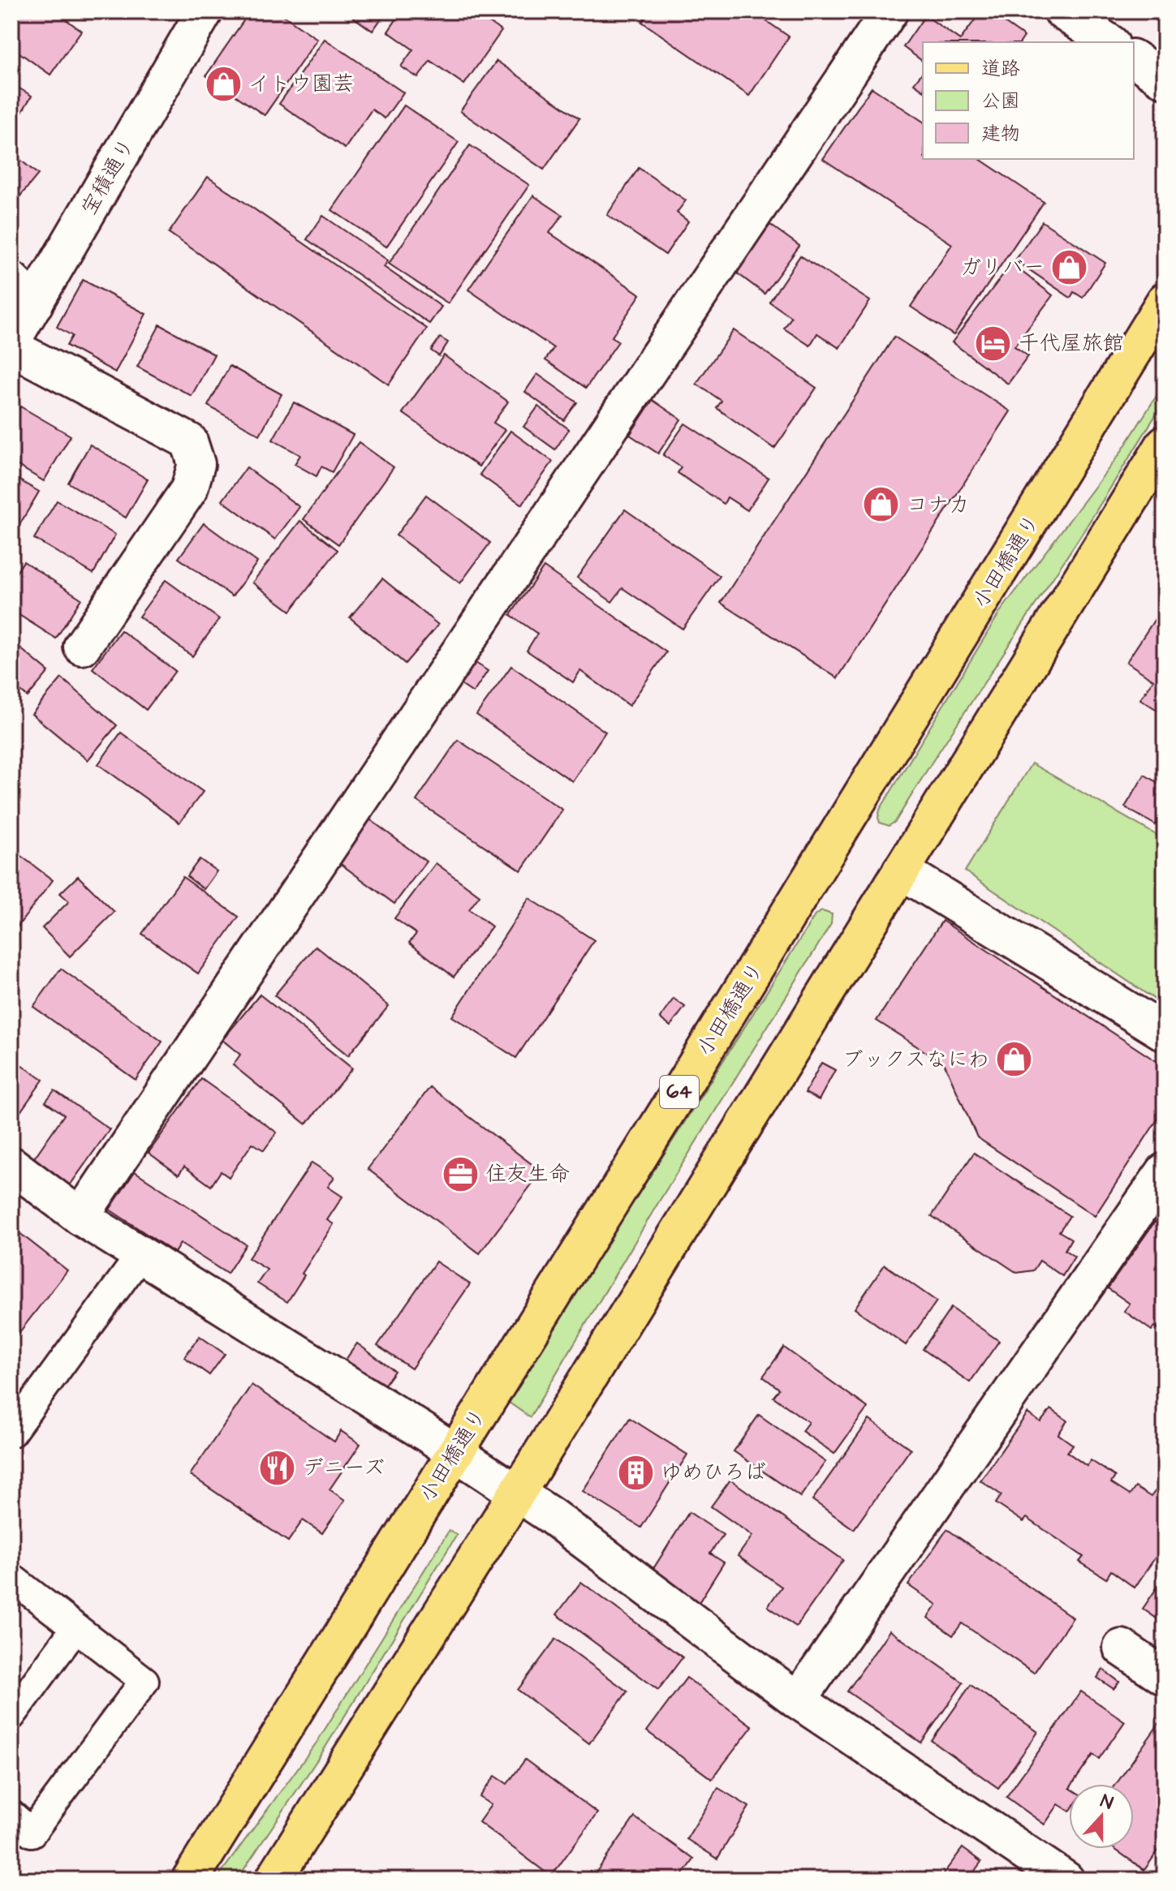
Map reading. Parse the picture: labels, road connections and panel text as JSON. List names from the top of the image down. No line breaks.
{"streets":{"main road":["小田橋通り","64"],"street":["宝積通り"]},"places":{"shop":["イトウ園芸","ガリバー","コナカ","ブックスなにわ"],"hotel":["千代屋旅館"],"office":["住友生命"],"restaurant":["デニーズ"],"building":["ゆめひろば"]},"legend":["道路","公園","建物"],"north":"top"}
